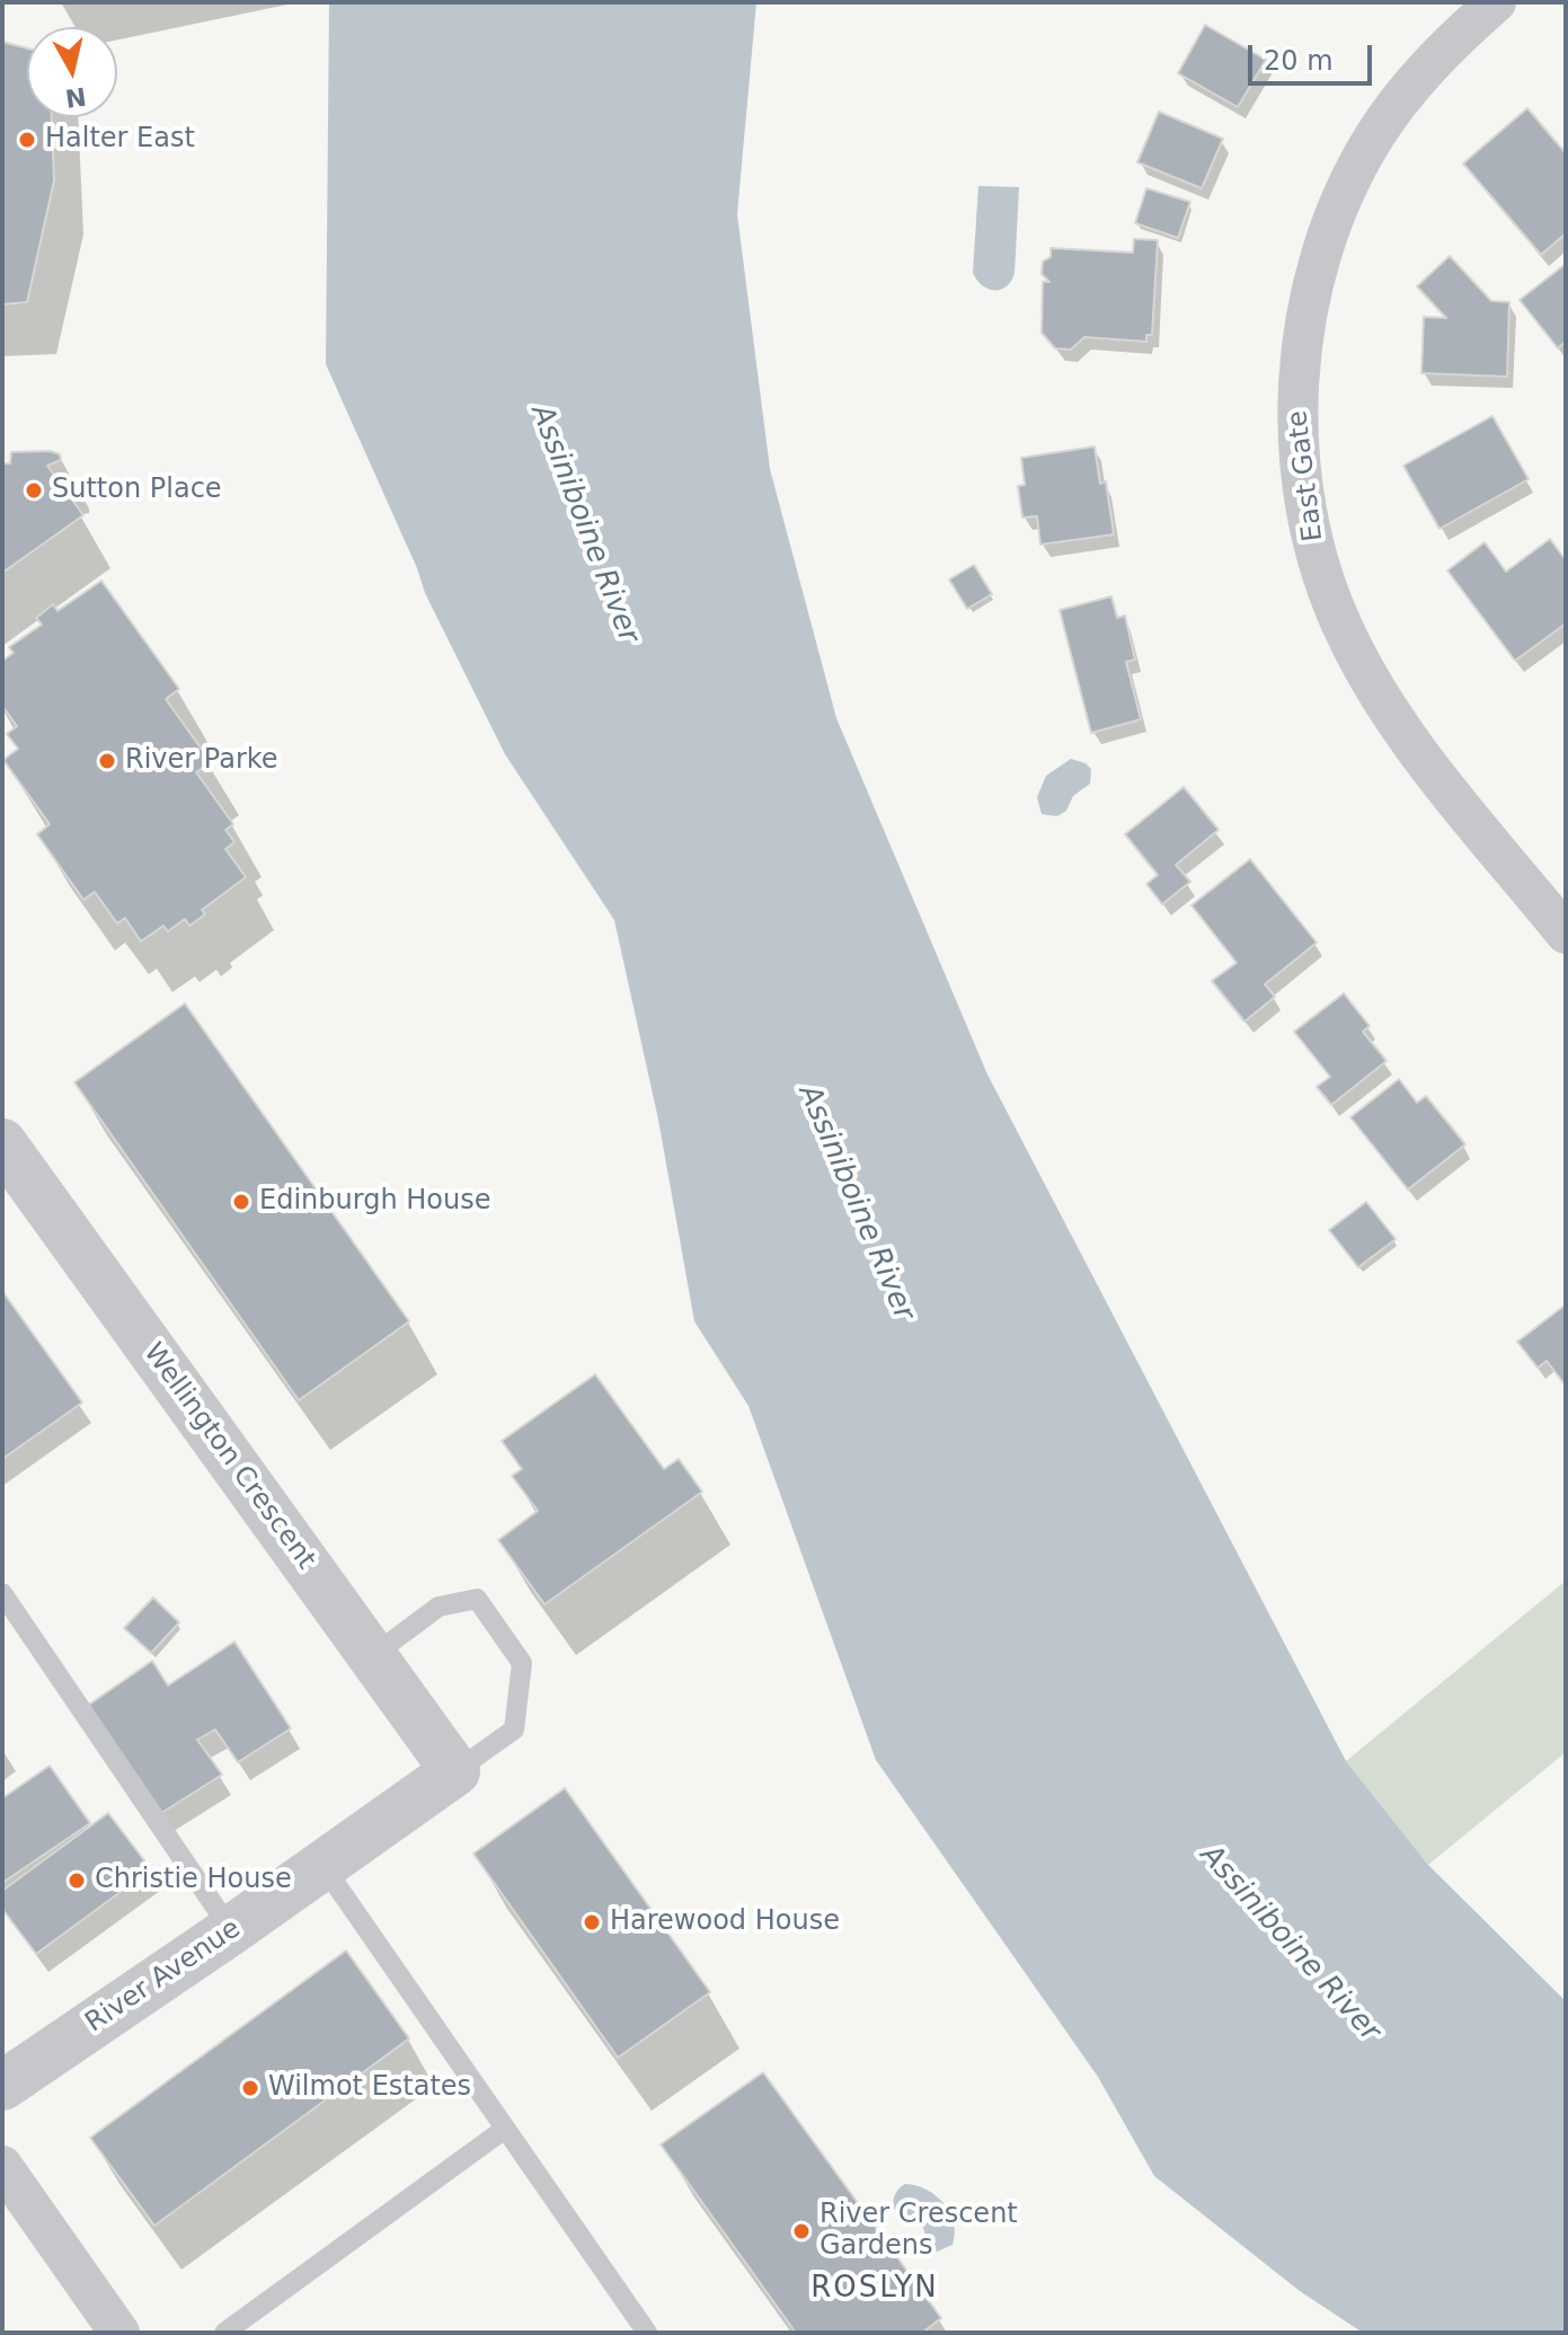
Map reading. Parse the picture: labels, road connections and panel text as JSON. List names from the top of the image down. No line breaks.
{"streets":{"street":["East Gate","Wellington Crescent","River Avenue"]},"crossings":[["Wellington Crescent","River Avenue"]],"districts":["ROSLYN"],"water":["Assiniboine River"],"places":["Halter East","Sutton Place","River Parke","Edinburgh House","Christie House","Harewood House","Wilmot Estates","River Crescent Gardens"],"scale_bar":"20 m","north":"bottom"}
